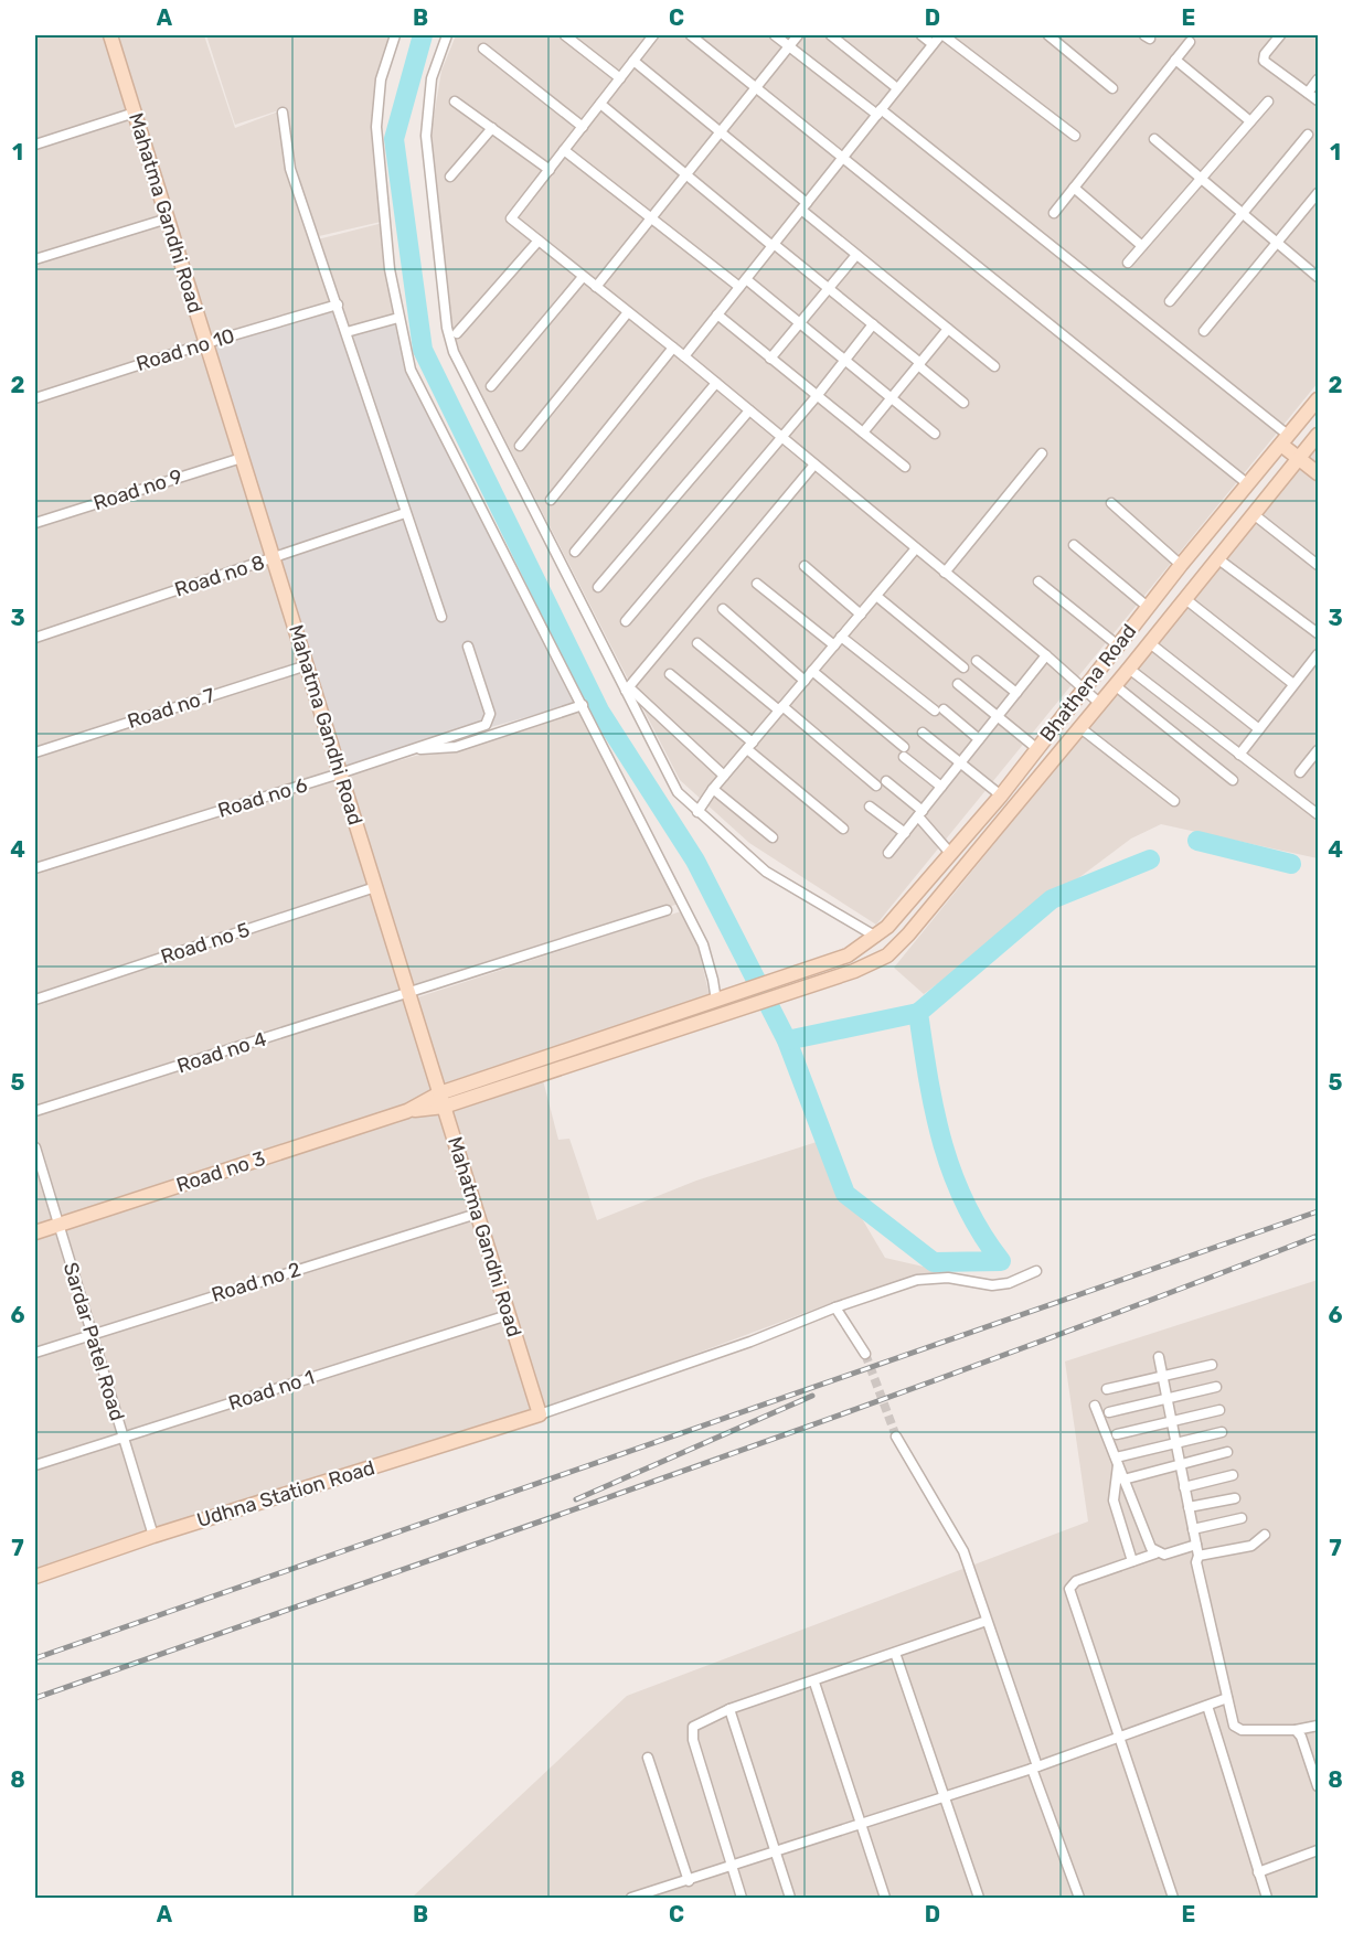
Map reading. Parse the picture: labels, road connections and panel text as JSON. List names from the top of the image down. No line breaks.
{"streets":{"street":["Mahatma Gandhi Road","Road no 10","Road no 9","Road no 8","Bhathena Road","Road no 7","Road no 6","Road no 5","Road no 4","Road no 3","Road no 2","Sardar Patel Road","Road no 1","Udhna Station Road"]},"crossings":[["Mahatma Gandhi Road","Road no 10"],["Mahatma Gandhi Road","Road no 9"],["Mahatma Gandhi Road","Road no 8"],["Mahatma Gandhi Road","Road no 7"],["Mahatma Gandhi Road","Road no 6"],["Mahatma Gandhi Road","Road no 5"],["Mahatma Gandhi Road","Road no 4"],["Mahatma Gandhi Road","Road no 3"],["Mahatma Gandhi Road","Road no 2"],["Mahatma Gandhi Road","Road no 1"],["Mahatma Gandhi Road","Udhna Station Road"],["Bhathena Road","Road no 3"],["Road no 3","Sardar Patel Road"],["Road no 2","Sardar Patel Road"],["Sardar Patel Road","Road no 1"],["Sardar Patel Road","Udhna Station Road"]],"grid":{"columns":["A","B","C","D","E"],"rows":["1","2","3","4","5","6","7","8"]}}
